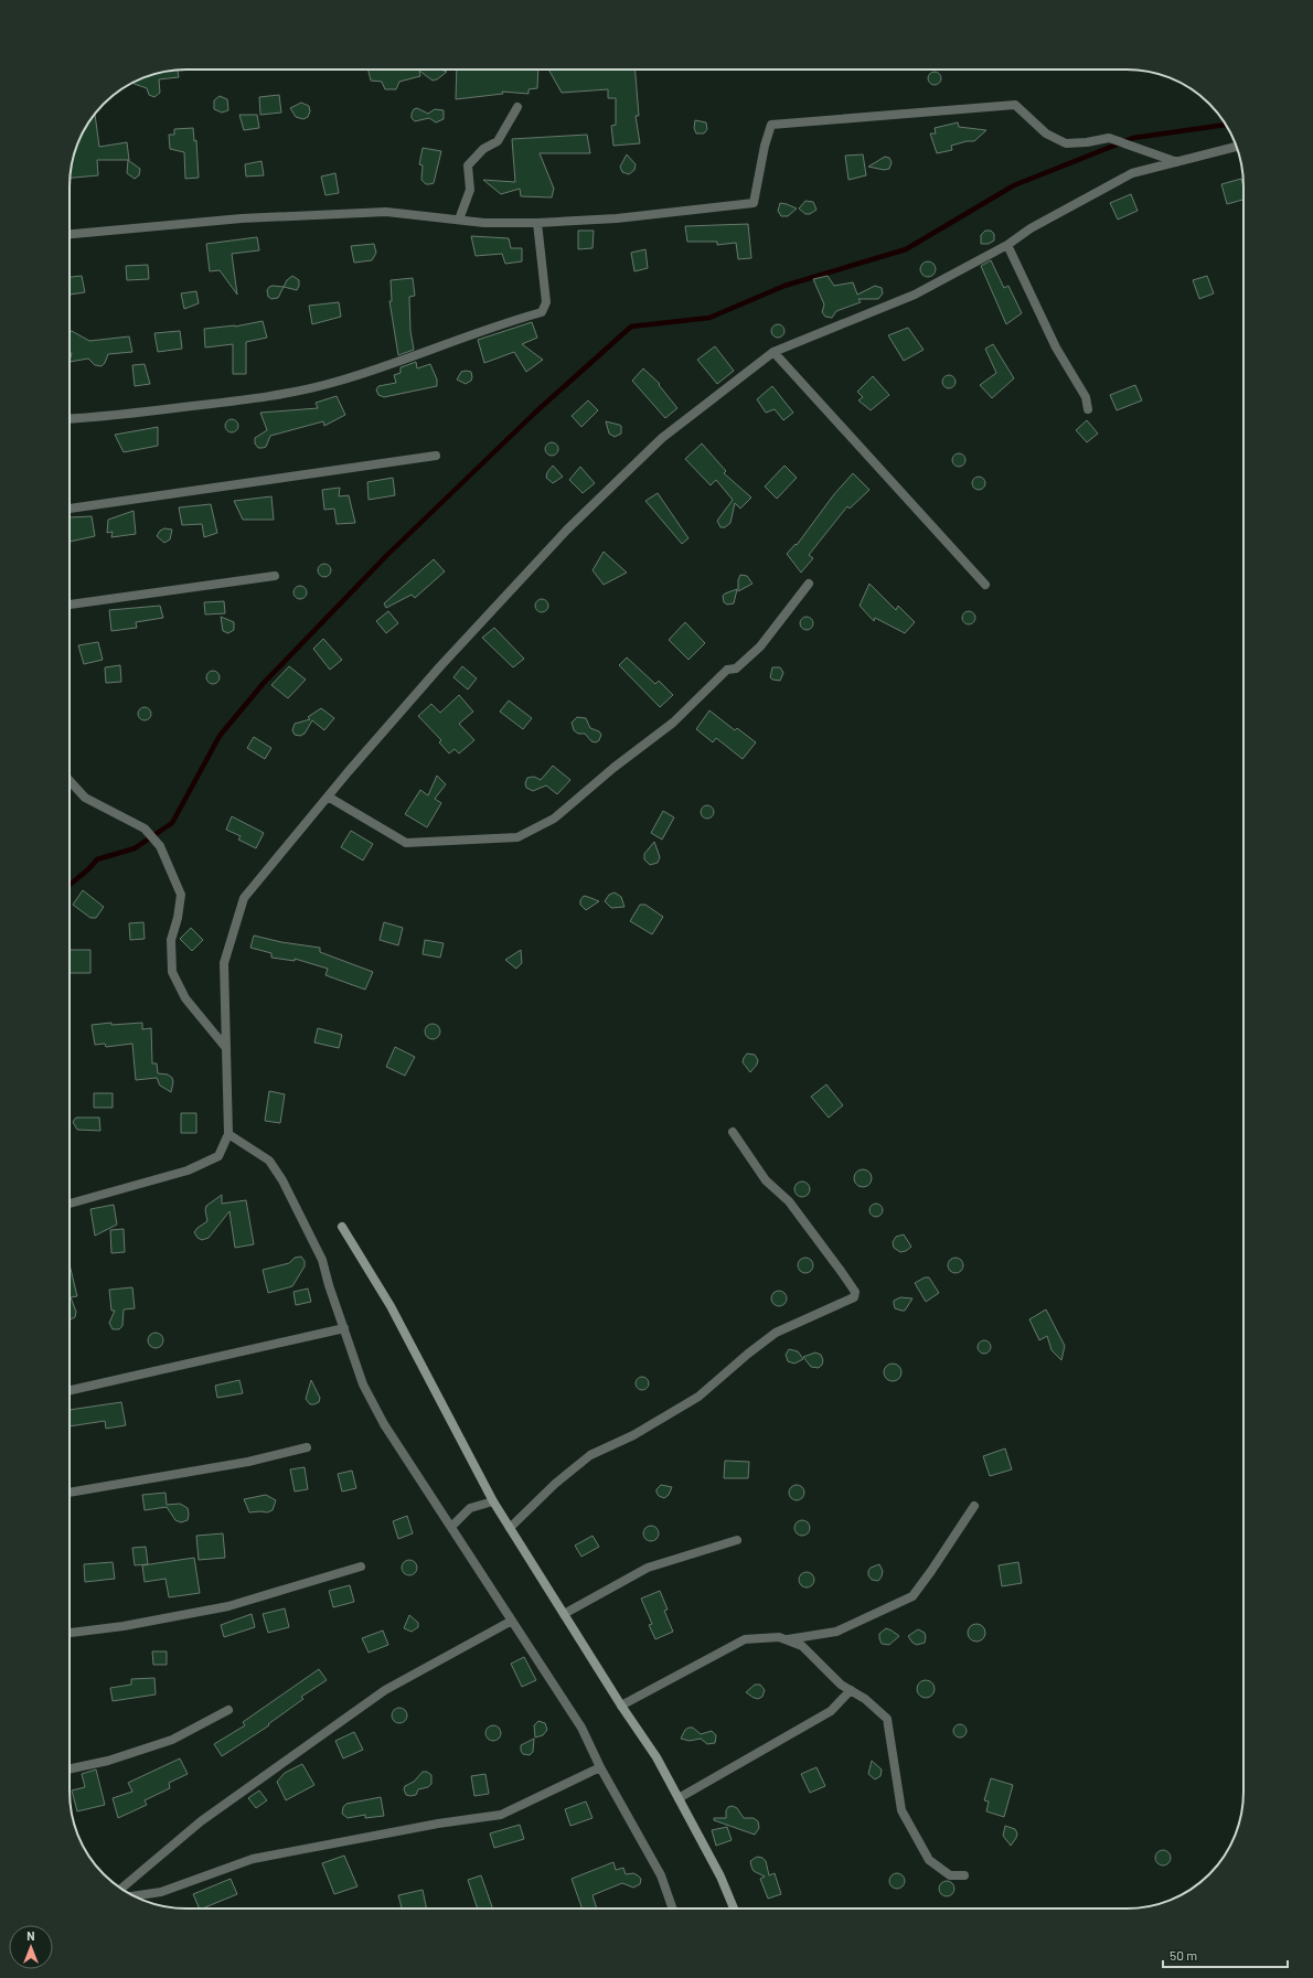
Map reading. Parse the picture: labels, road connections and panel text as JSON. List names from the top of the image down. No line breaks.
{"scale_bar":"50 m","north":"top"}
